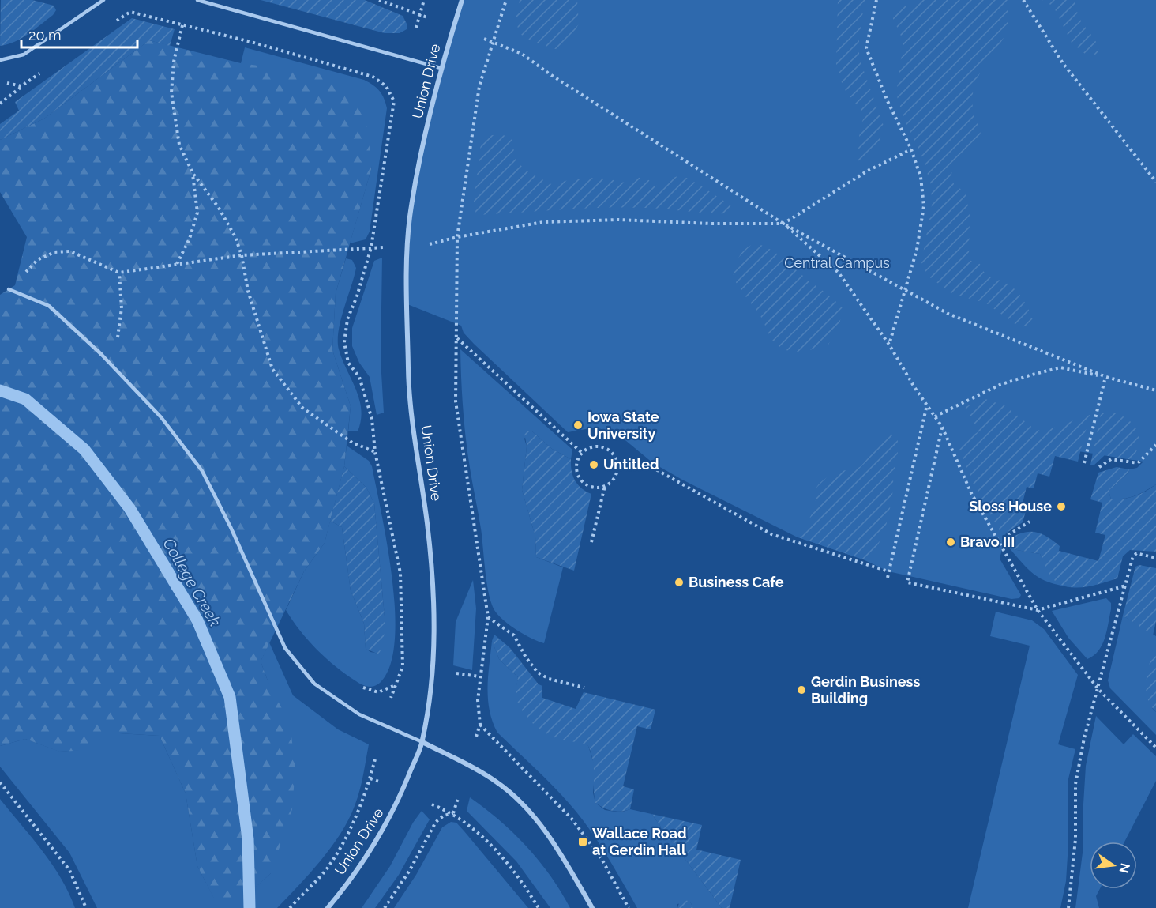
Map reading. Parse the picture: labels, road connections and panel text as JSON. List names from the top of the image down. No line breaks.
{"streets":{"street":["Union Drive"]},"water":["College Creek"],"parks":["Central Campus"],"places":{"other":["Iowa State University","Untitled","Sloss House","Bravo III","Business Cafe","Gerdin Business Building"],"transit":["Wallace Road at Gerdin Hall"]},"scale_bar":"20 m","north":"right"}
